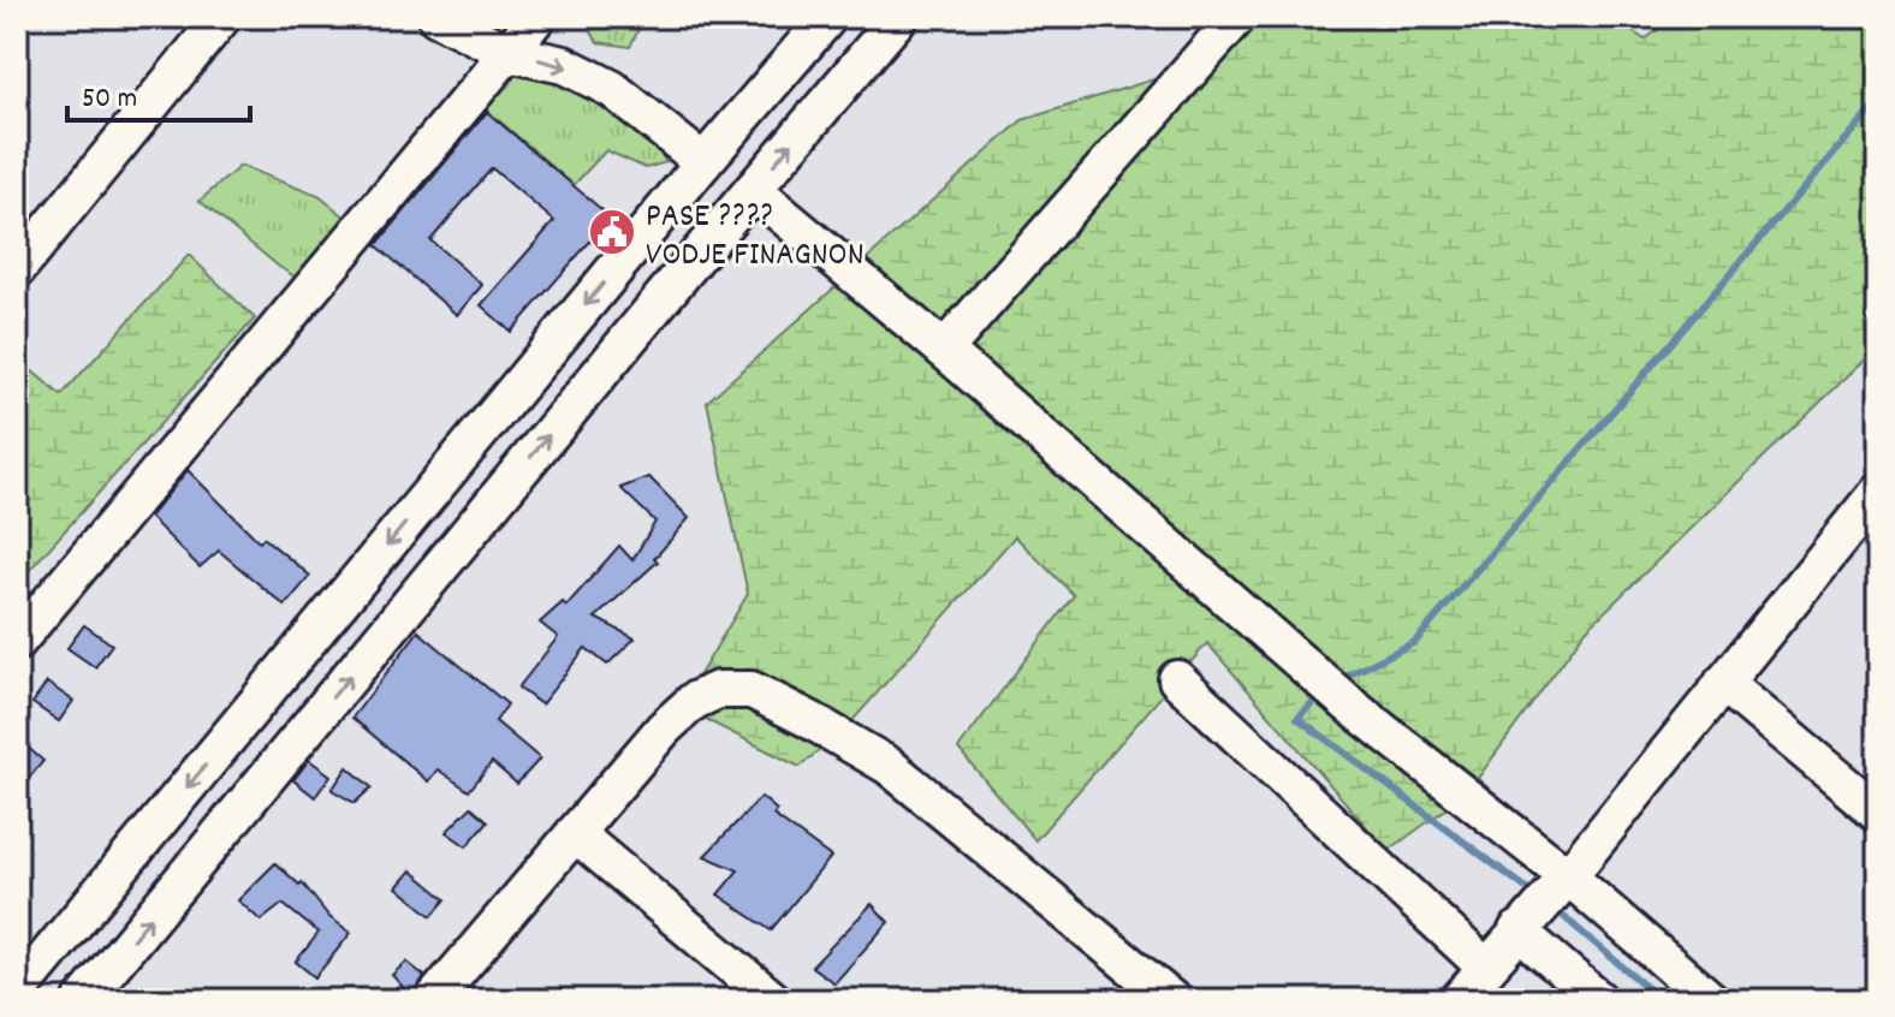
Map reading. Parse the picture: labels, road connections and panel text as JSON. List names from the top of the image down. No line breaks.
{"places":{"public building":["PASE ???? VODJE FINAGNON"]},"scale_bar":"50 m"}
